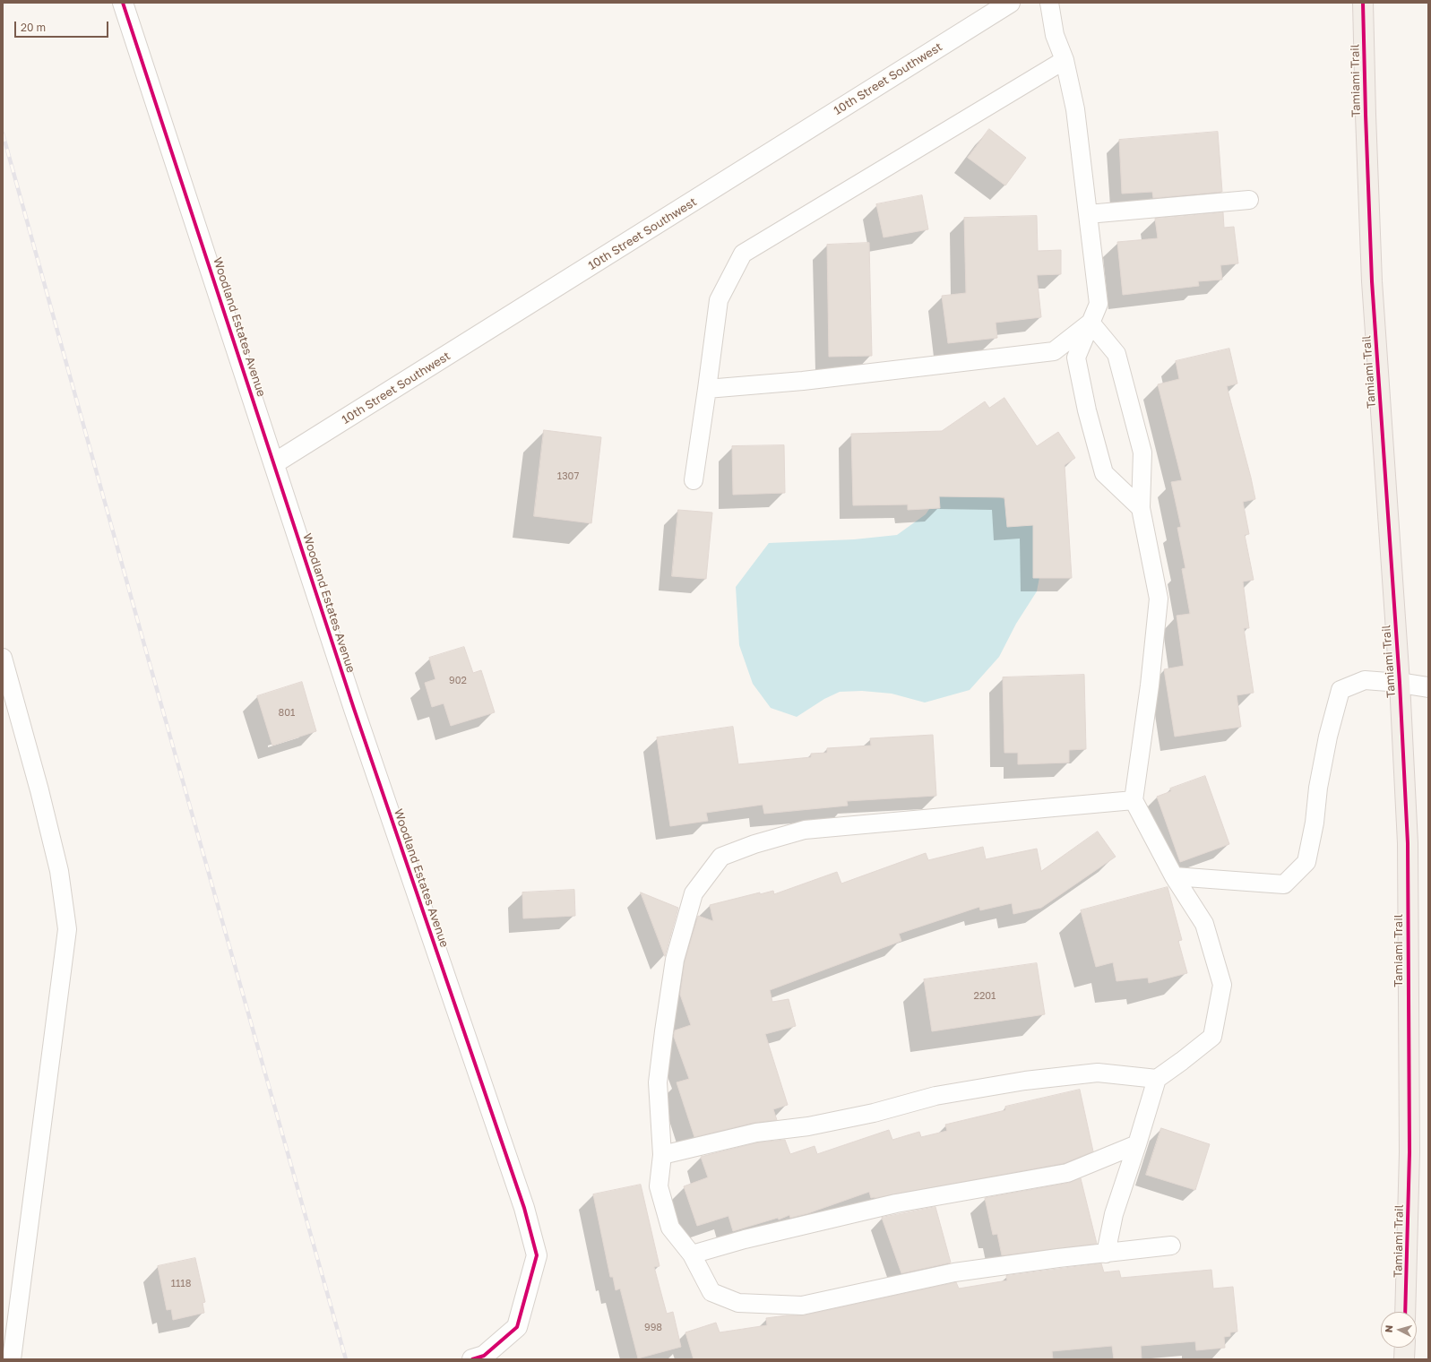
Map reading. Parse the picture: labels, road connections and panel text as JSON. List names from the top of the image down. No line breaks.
{"streets":{"main road":["Tamiami Trail"],"street":["10th Street Southwest","Woodland Estates Avenue"]},"crossings":[["10th Street Southwest","Woodland Estates Avenue"]],"house_numbers":["1307","902","801","2201","1118","998"],"scale_bar":"20 m","north":"left"}
